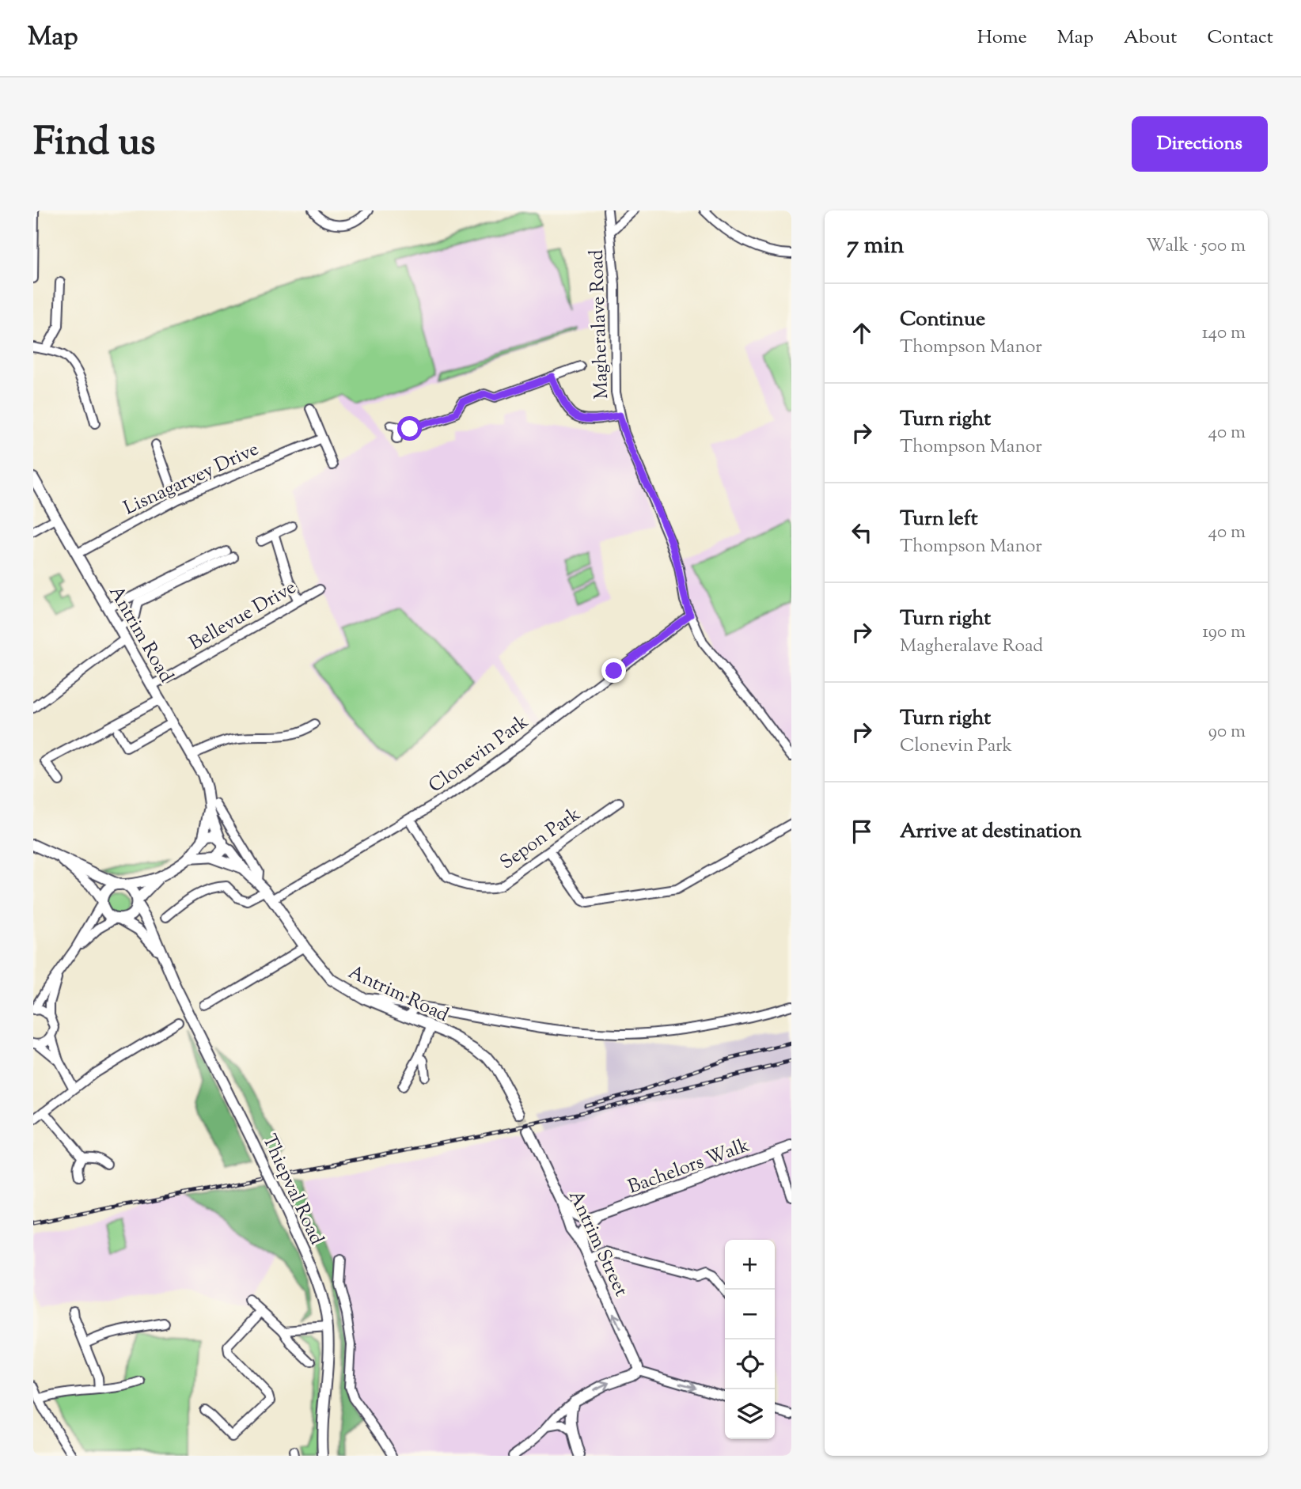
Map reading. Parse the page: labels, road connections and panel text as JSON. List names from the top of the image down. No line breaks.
{"streets":{"main road":["Antrim Road","Bachelors Walk","Thiepval Road","Antrim Street"],"street":["Magheralave Road","Lisnagarvey Drive","Bellevue Drive","Clonevin Park","Sepon Park"]},"crossings":[["Magheralave Road","Clonevin Park"],["Lisnagarvey Drive","Antrim Road"],["Bellevue Drive","Antrim Road"],["Antrim Road","Clonevin Park"],["Clonevin Park","Sepon Park"],["Bachelors Walk","Antrim Street"]],"one_way":["Antrim Street"],"page":{"header":"Map","nav":["Home","Map","About","Contact"],"title":"Find us","buttons":"Directions","heading":["7 min","Walk · 500 m"],"list":[["Continue","Thompson Manor","140 m"],["Turn right","Thompson Manor","40 m"],["Turn left","Thompson Manor","40 m"],["Turn right","Magheralave Road","190 m"],["Turn right","Clonevin Park","90 m"],"Arrive at destination"],"map_buttons":["+","−"]}}
